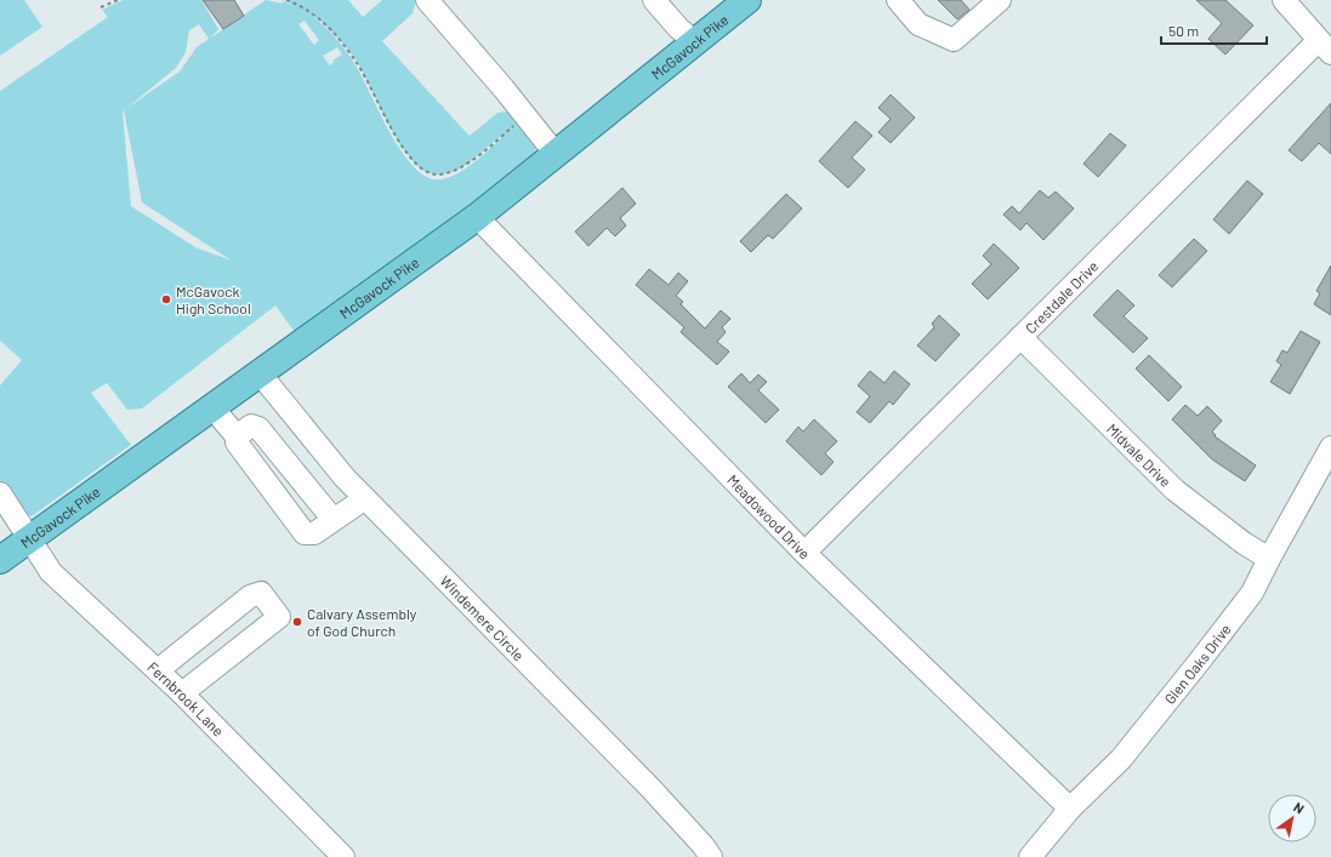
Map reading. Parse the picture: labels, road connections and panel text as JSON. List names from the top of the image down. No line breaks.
{"streets":{"main road":["McGavock Pike"],"street":["Crestdale Drive","Midvale Drive","Meadowood Drive","Windemere Circle","Glen Oaks Drive","Fernbrook Lane"]},"crossings":[["McGavock Pike","Meadowood Drive"],["McGavock Pike","Windemere Circle"],["McGavock Pike","Fernbrook Lane"],["Crestdale Drive","Midvale Drive"],["Crestdale Drive","Meadowood Drive"],["Midvale Drive","Glen Oaks Drive"],["Meadowood Drive","Glen Oaks Drive"]],"places":["McGavock High School","Calvary Assembly of God Church"],"scale_bar":"50 m","north":"top right"}
